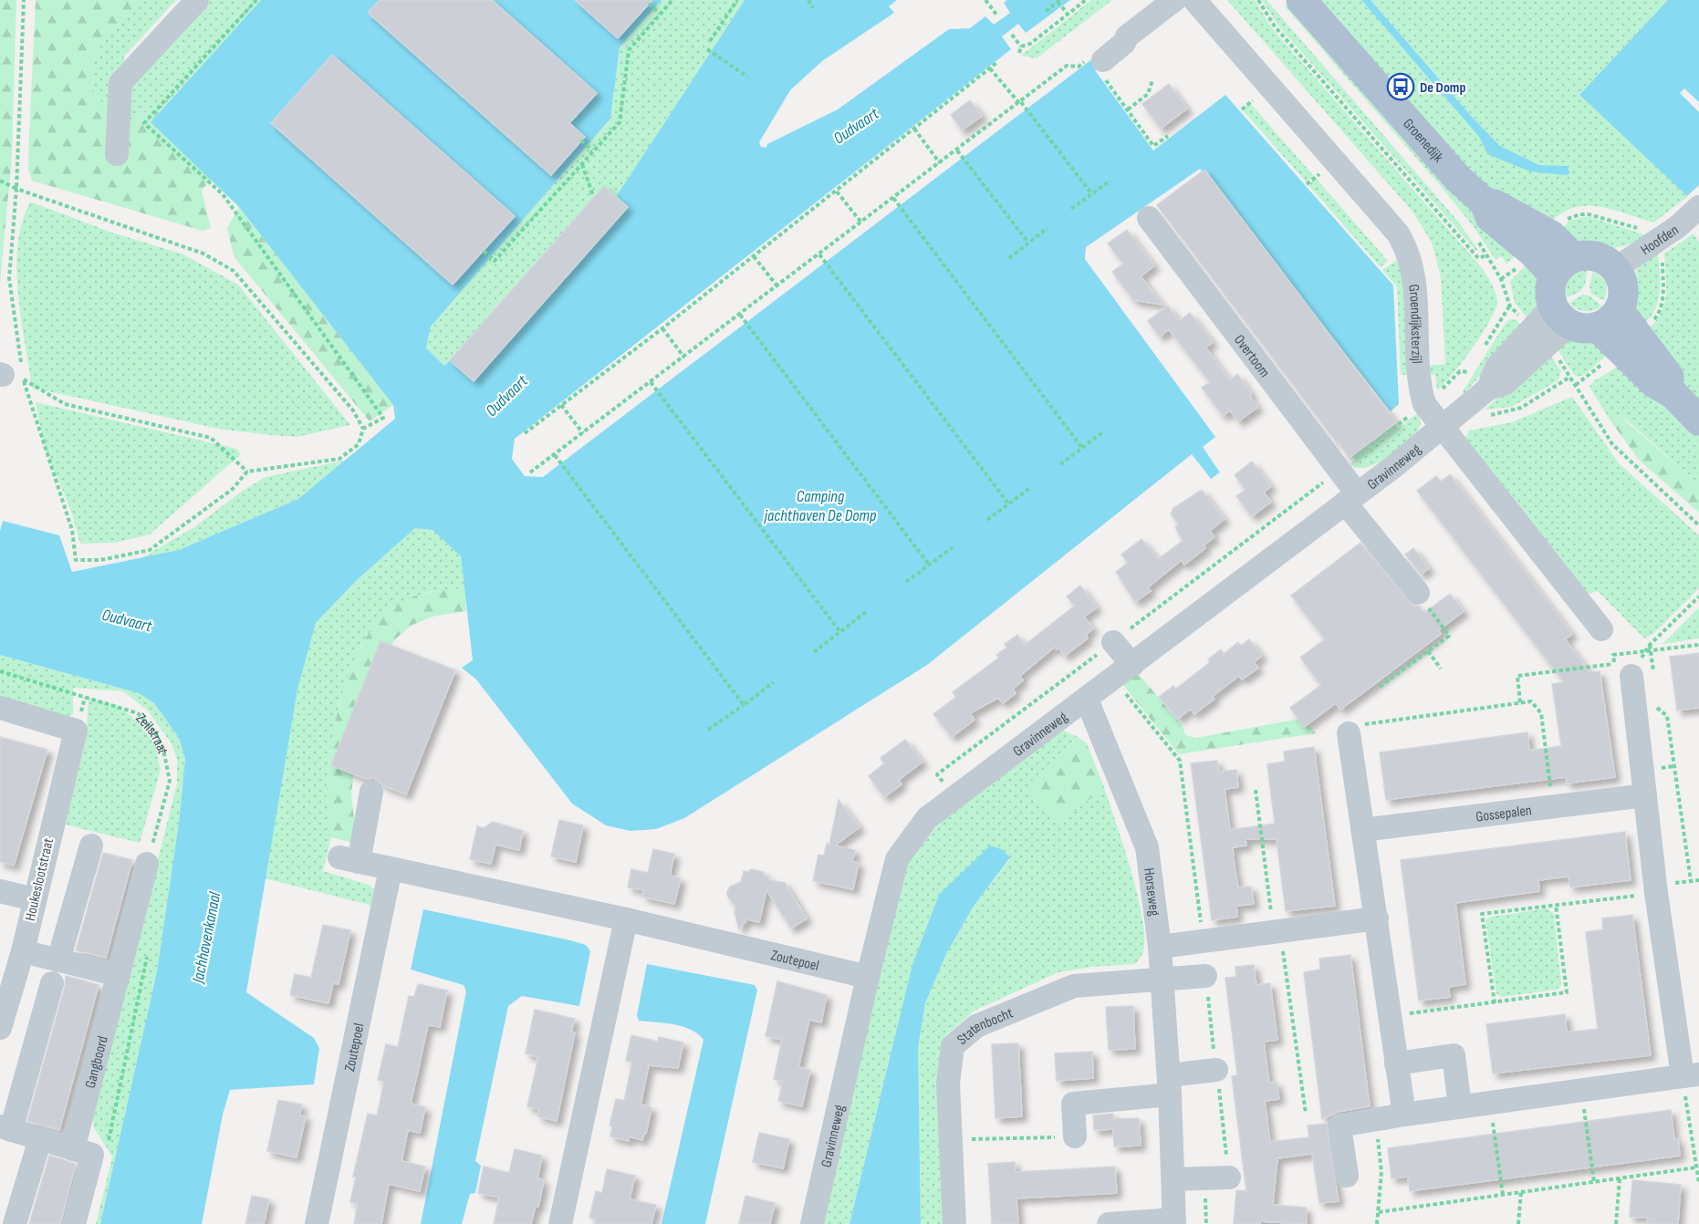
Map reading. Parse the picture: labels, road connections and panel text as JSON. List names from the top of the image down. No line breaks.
{"streets":{"main road":["Groenedijk"],"street":["Hoofden","Groendijksterzijl","Overtoom","Gravinneweg","Gossepalen","Houkeslootstraat","Horseweg","Zoutepoel","Statenbocht","Gangboord"],"path":["Zeilstraat"]},"crossings":[["Groenedijk","Hoofden"],["Groenedijk","Gravinneweg"],["Hoofden","Gravinneweg"],["Groendijksterzijl","Gravinneweg"],["Overtoom","Gravinneweg"],["Gravinneweg","Horseweg"],["Gravinneweg","Zoutepoel"],["Zeilstraat","Gangboord"],["Horseweg","Statenbocht"]],"water":["Oudvaart","Camping jachthaven De Domp","Jachhavenkanaal"],"places":{"bus stop":["De Domp"]}}
